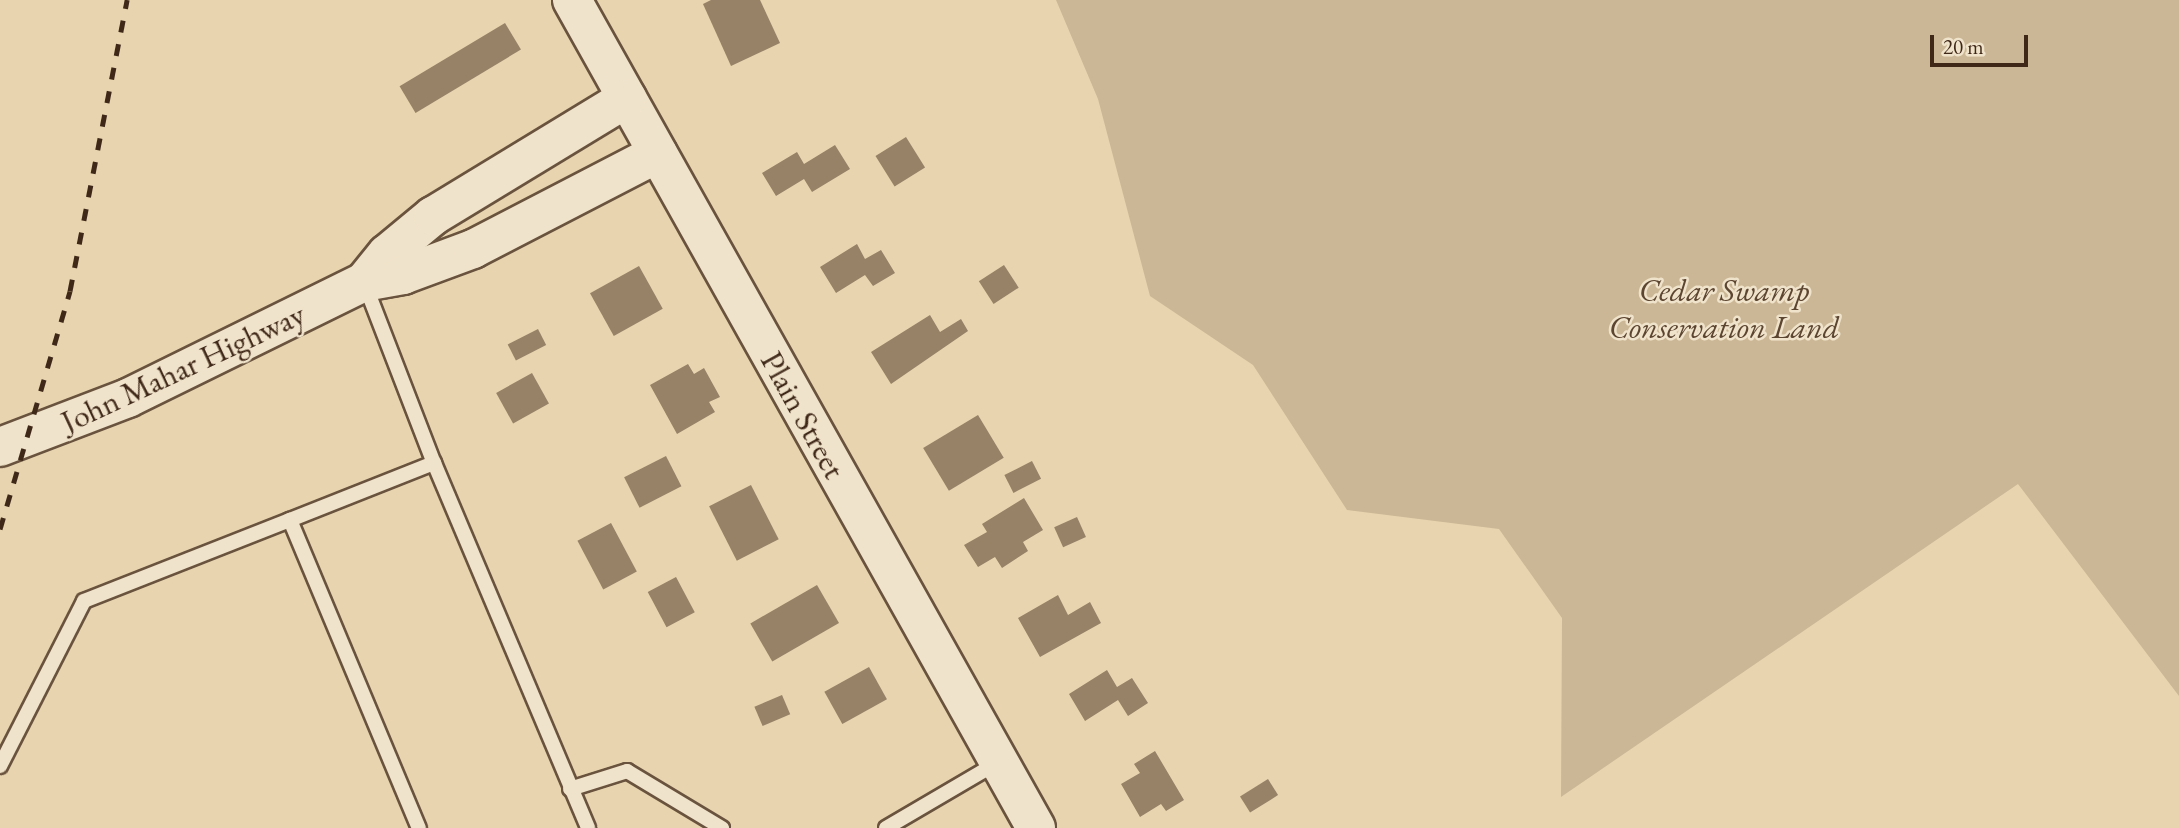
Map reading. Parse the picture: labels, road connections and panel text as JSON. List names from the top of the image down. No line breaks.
{"streets":{"street":["John Mahar Highway","Plain Street"]},"crossings":[["John Mahar Highway","Plain Street"]],"parks":["Cedar Swamp Conservation Land"],"scale_bar":"20 m"}
